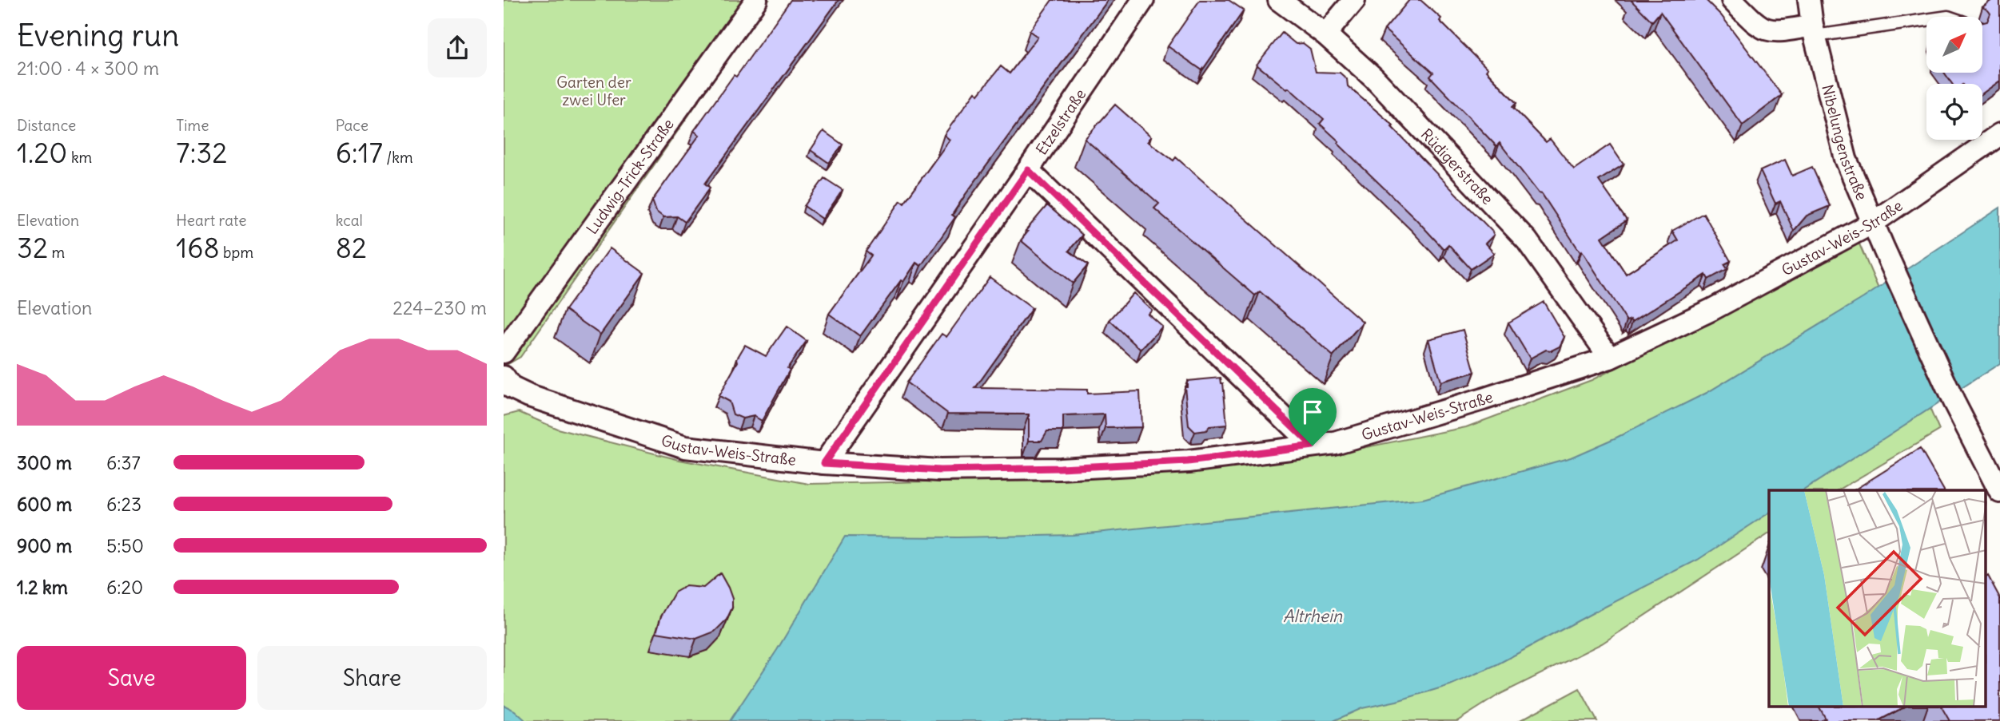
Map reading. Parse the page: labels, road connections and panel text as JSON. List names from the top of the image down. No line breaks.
{"streets":{"street":["Etzelstraße","Nibelungenstraße","Rüdigerstraße","Ludwig-Trick-Straße","Gustav-Weis-Straße"]},"crossings":[["Etzelstraße","Gustav-Weis-Straße"],["Nibelungenstraße","Gustav-Weis-Straße"],["Rüdigerstraße","Gustav-Weis-Straße"]],"water":["Altrhein"],"parks":["Garten der zwei Ufer"],"north":"top right","page":{"heading":["Evening run","21:00 · 4 × 300 m"],"stats":[["Distance","1.20 km"],["Time","7:32"],["Pace","6:17 /km"],["Elevation","32 m"],["Heart rate","168 bpm"],["kcal","82"]],"chart":["Elevation","224–230 m"],"list":[{"name":"300 m","note":"6:37"},{"name":"600 m","note":"6:23"},{"name":"900 m","note":"5:50"},{"name":"1.2 km","note":"6:20"}],"buttons":["Save","Share"]}}
